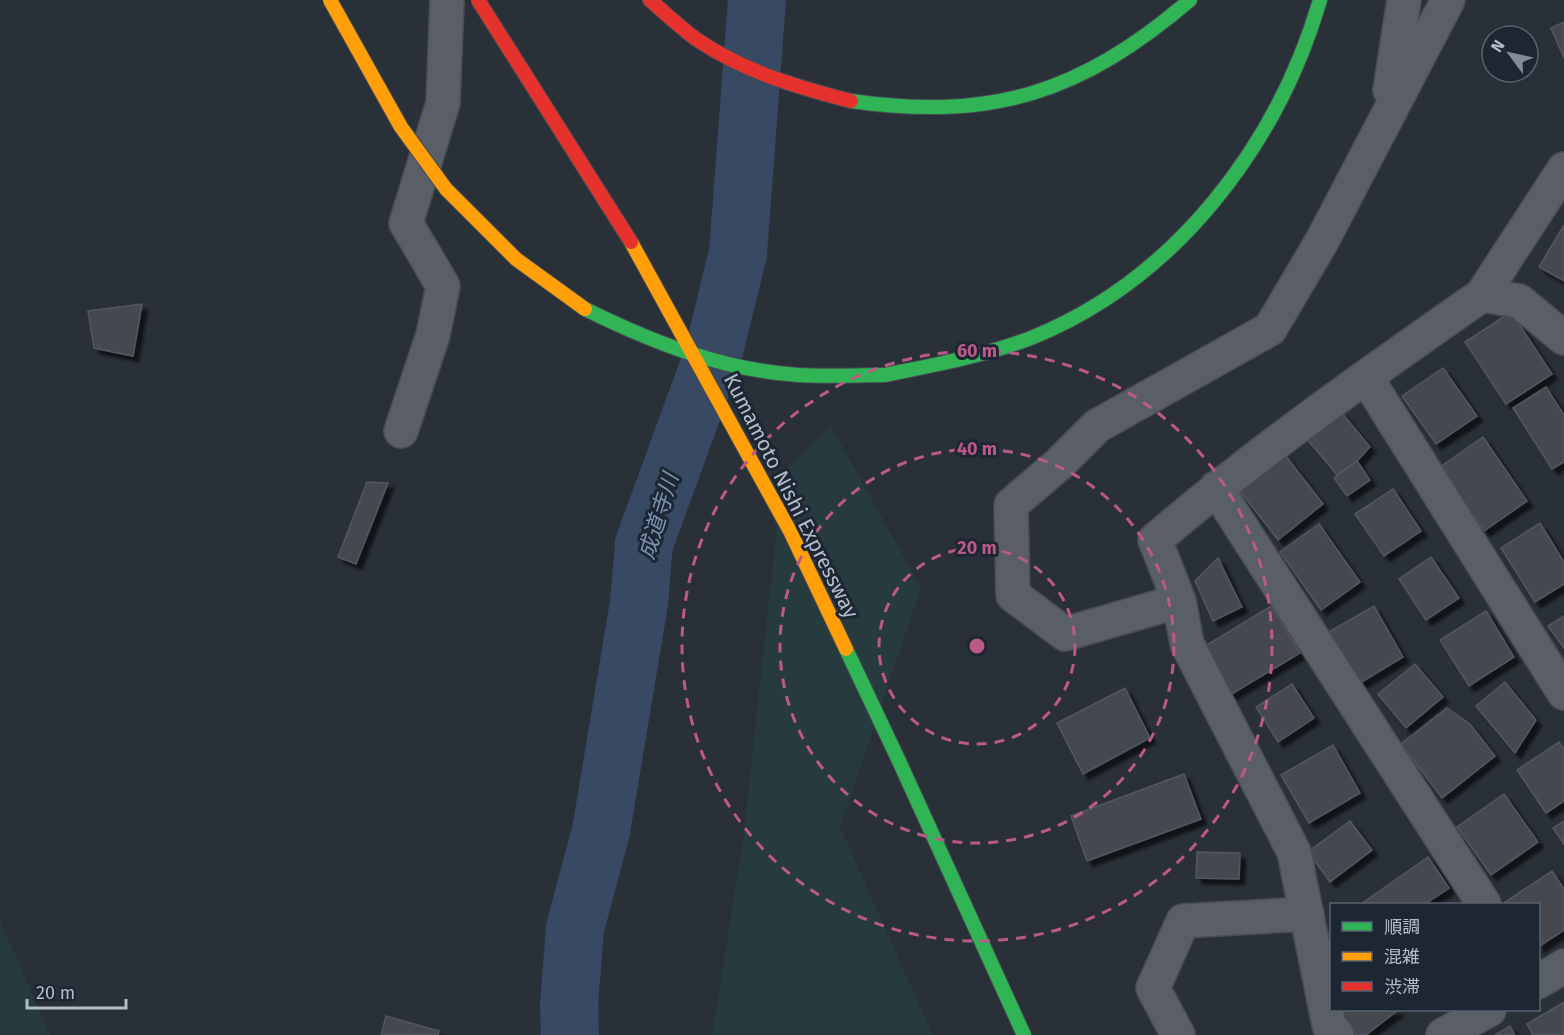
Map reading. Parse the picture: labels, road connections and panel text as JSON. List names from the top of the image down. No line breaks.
{"streets":{"highway":["Kumamoto Nishi Expressway"]},"water":["成道寺川"],"legend":["順調","混雑","渋滞"],"scale_bar":"20 m","north":"top left","rings":["60 m","40 m","20 m"]}
